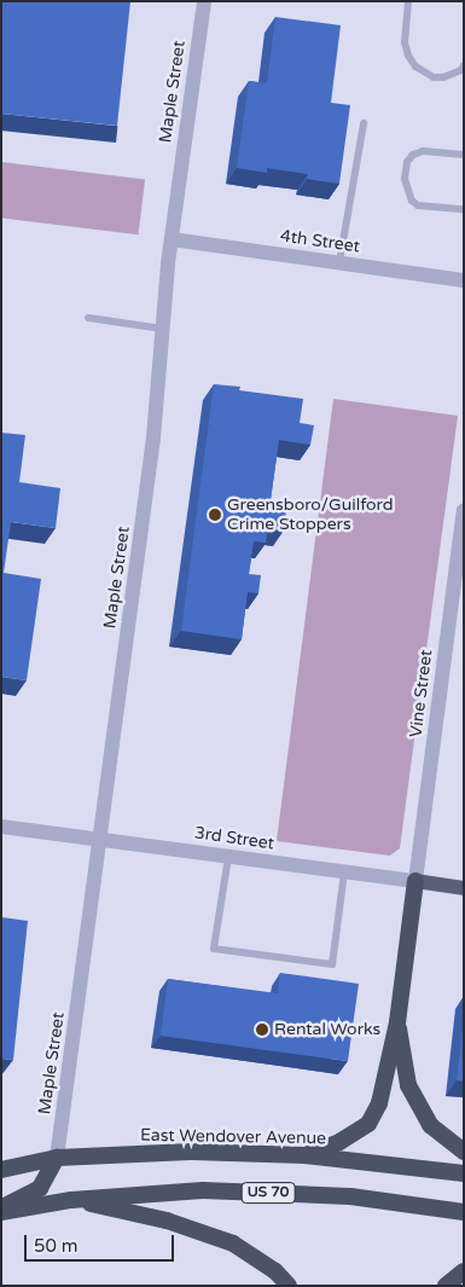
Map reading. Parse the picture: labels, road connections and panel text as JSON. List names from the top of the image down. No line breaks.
{"streets":{"highway":["East Wendover Avenue","US 70"],"main road":["3rd Street"],"street":["Maple Street","4th Street","Vine Street"]},"crossings":[["Maple Street","4th Street"],["Maple Street","3rd Street"],["Maple Street","East Wendover Avenue"],["Vine Street","3rd Street"]],"places":["Greensboro/Guilford Crime Stoppers","Rental Works"],"scale_bar":"50 m"}
